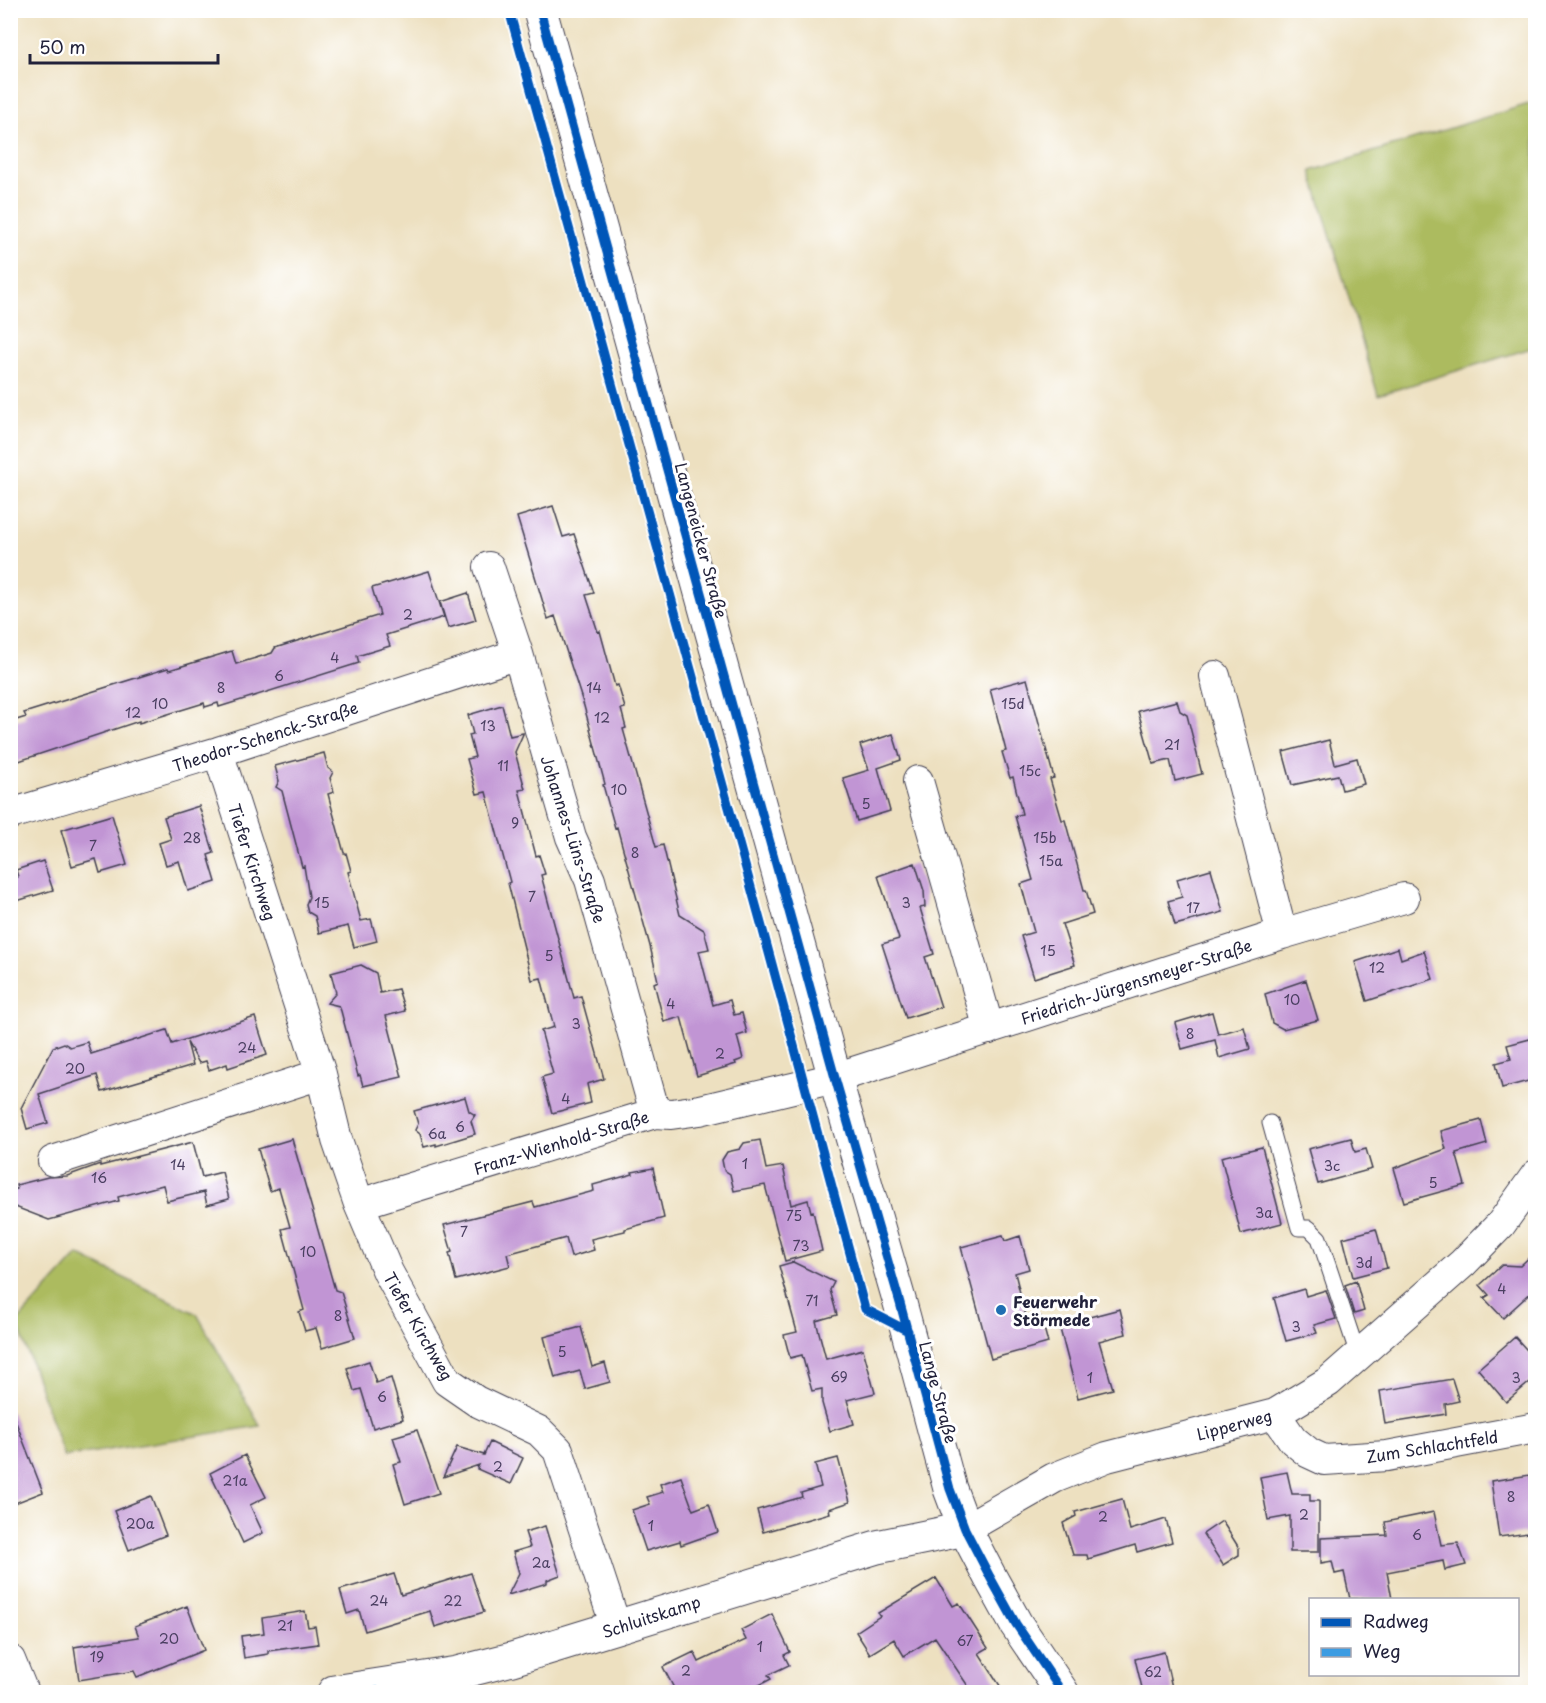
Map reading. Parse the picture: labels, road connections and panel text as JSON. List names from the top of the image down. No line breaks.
{"streets":{"main road":["Langeneicker Straße","Lange Straße","Schluitskamp"],"street":["Theodor-Schenck-Straße","Johannes-Lüns-Straße","Tiefer Kirchweg","Friedrich-Jürgensmeyer-Straße","Franz-Wienhold-Straße","Lipperweg","Zum Schlachtfeld"]},"crossings":[["Langeneicker Straße","Friedrich-Jürgensmeyer-Straße"],["Langeneicker Straße","Franz-Wienhold-Straße"],["Langeneicker Straße","Lange Straße"],["Theodor-Schenck-Straße","Johannes-Lüns-Straße"],["Theodor-Schenck-Straße","Tiefer Kirchweg"],["Johannes-Lüns-Straße","Franz-Wienhold-Straße"],["Tiefer Kirchweg","Franz-Wienhold-Straße"],["Tiefer Kirchweg","Schluitskamp"],["Friedrich-Jürgensmeyer-Straße","Franz-Wienhold-Straße"],["Friedrich-Jürgensmeyer-Straße","Lange Straße"],["Franz-Wienhold-Straße","Lange Straße"],["Lange Straße","Lipperweg"],["Lange Straße","Schluitskamp"],["Lipperweg","Zum Schlachtfeld"],["Lipperweg","Schluitskamp"]],"places":["Feuerwehr Störmede"],"house_numbers":["2","4","6","8","14","10","15d","12","12","13","21","11","15c","10","5","9","28","15b","7","8","15a","7","15","3","17","15","5","12","10","4","3","8","24","2","20","4","6","6a","1","14","3c","16","5","3a","75","7","73","10","3d","4","71","8","3","5","69","1","3","6","2","21a","8","2","2","20a","1","6","2a","24","22","21","20","67","1","19","2","62"],"legend":["Radweg","Weg"],"scale_bar":"50 m"}
